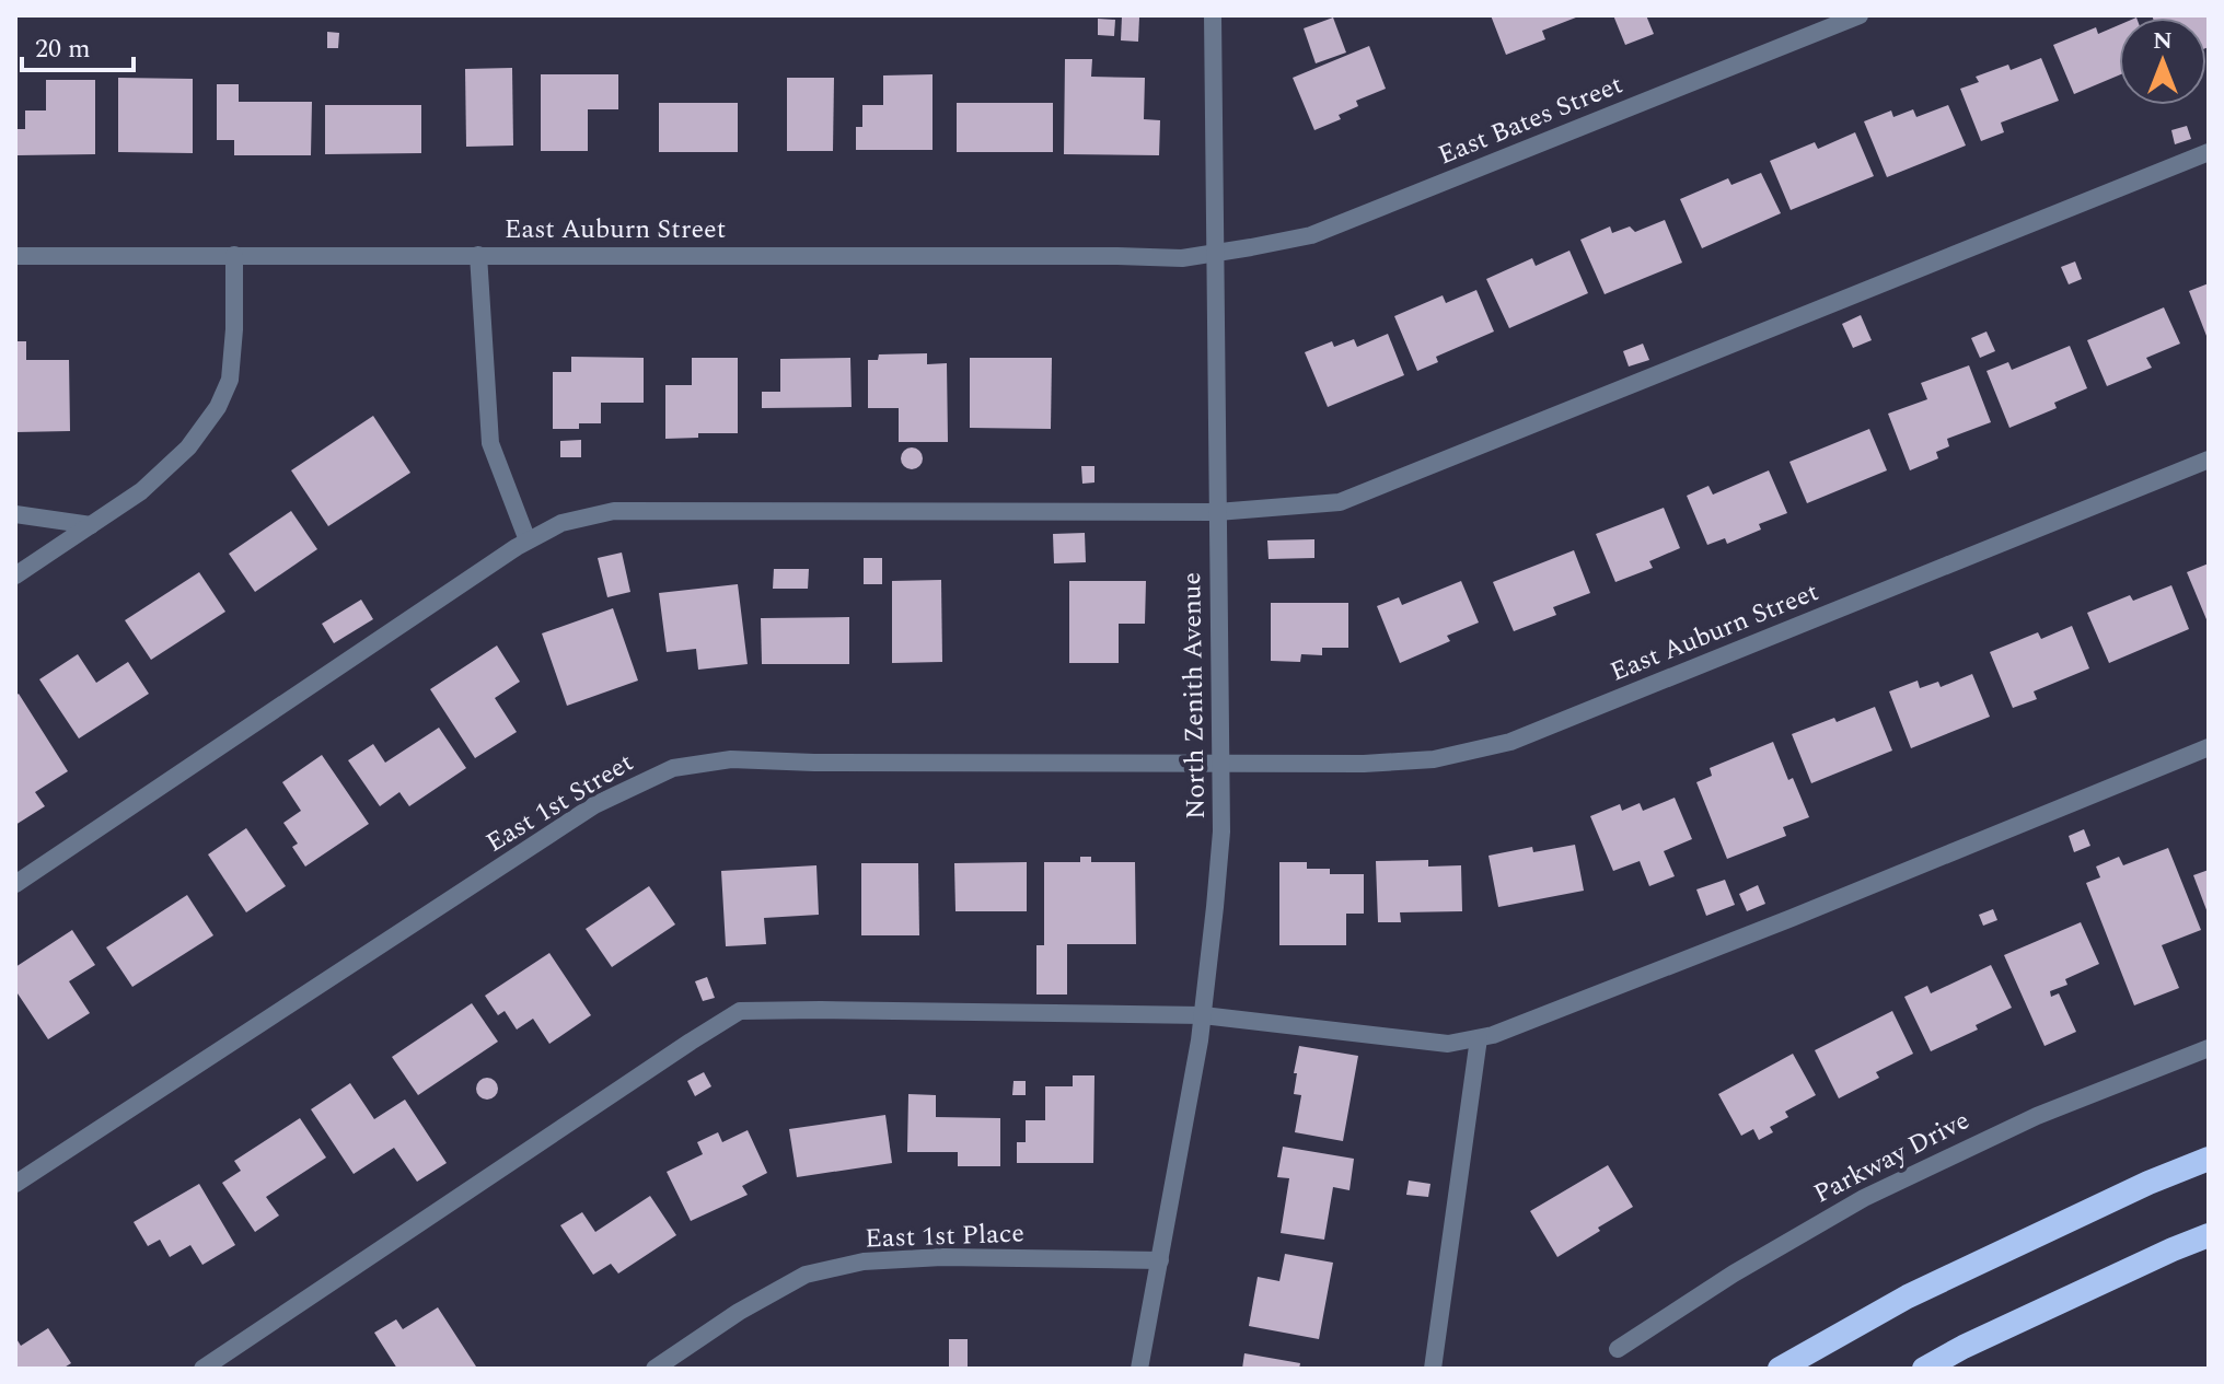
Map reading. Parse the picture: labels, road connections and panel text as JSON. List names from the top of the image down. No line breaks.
{"streets":{"street":["East Bates Street","East Auburn Street","North Zenith Avenue","East 1st Street","Parkway Drive","East 1st Place"]},"crossings":[["East Bates Street","East Auburn Street"],["East Bates Street","North Zenith Avenue"],["East Auburn Street","North Zenith Avenue"],["East Auburn Street","East 1st Street"],["North Zenith Avenue","East 1st Street"],["North Zenith Avenue","East 1st Place"]],"scale_bar":"20 m","north":"top"}
